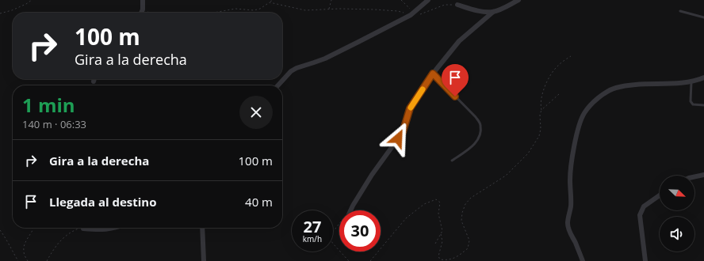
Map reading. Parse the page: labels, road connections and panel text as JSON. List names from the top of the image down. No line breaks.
{"north":"bottom right","page":{"turn":["100 m","Gira a la derecha"],"heading":["1 min","140 m · 06:33"],"list":[{"name":"Gira a la derecha","value":"100 m"},{"name":"Llegada al destino","value":"40 m"}],"speed":"27 km/h","limit":"30"}}
